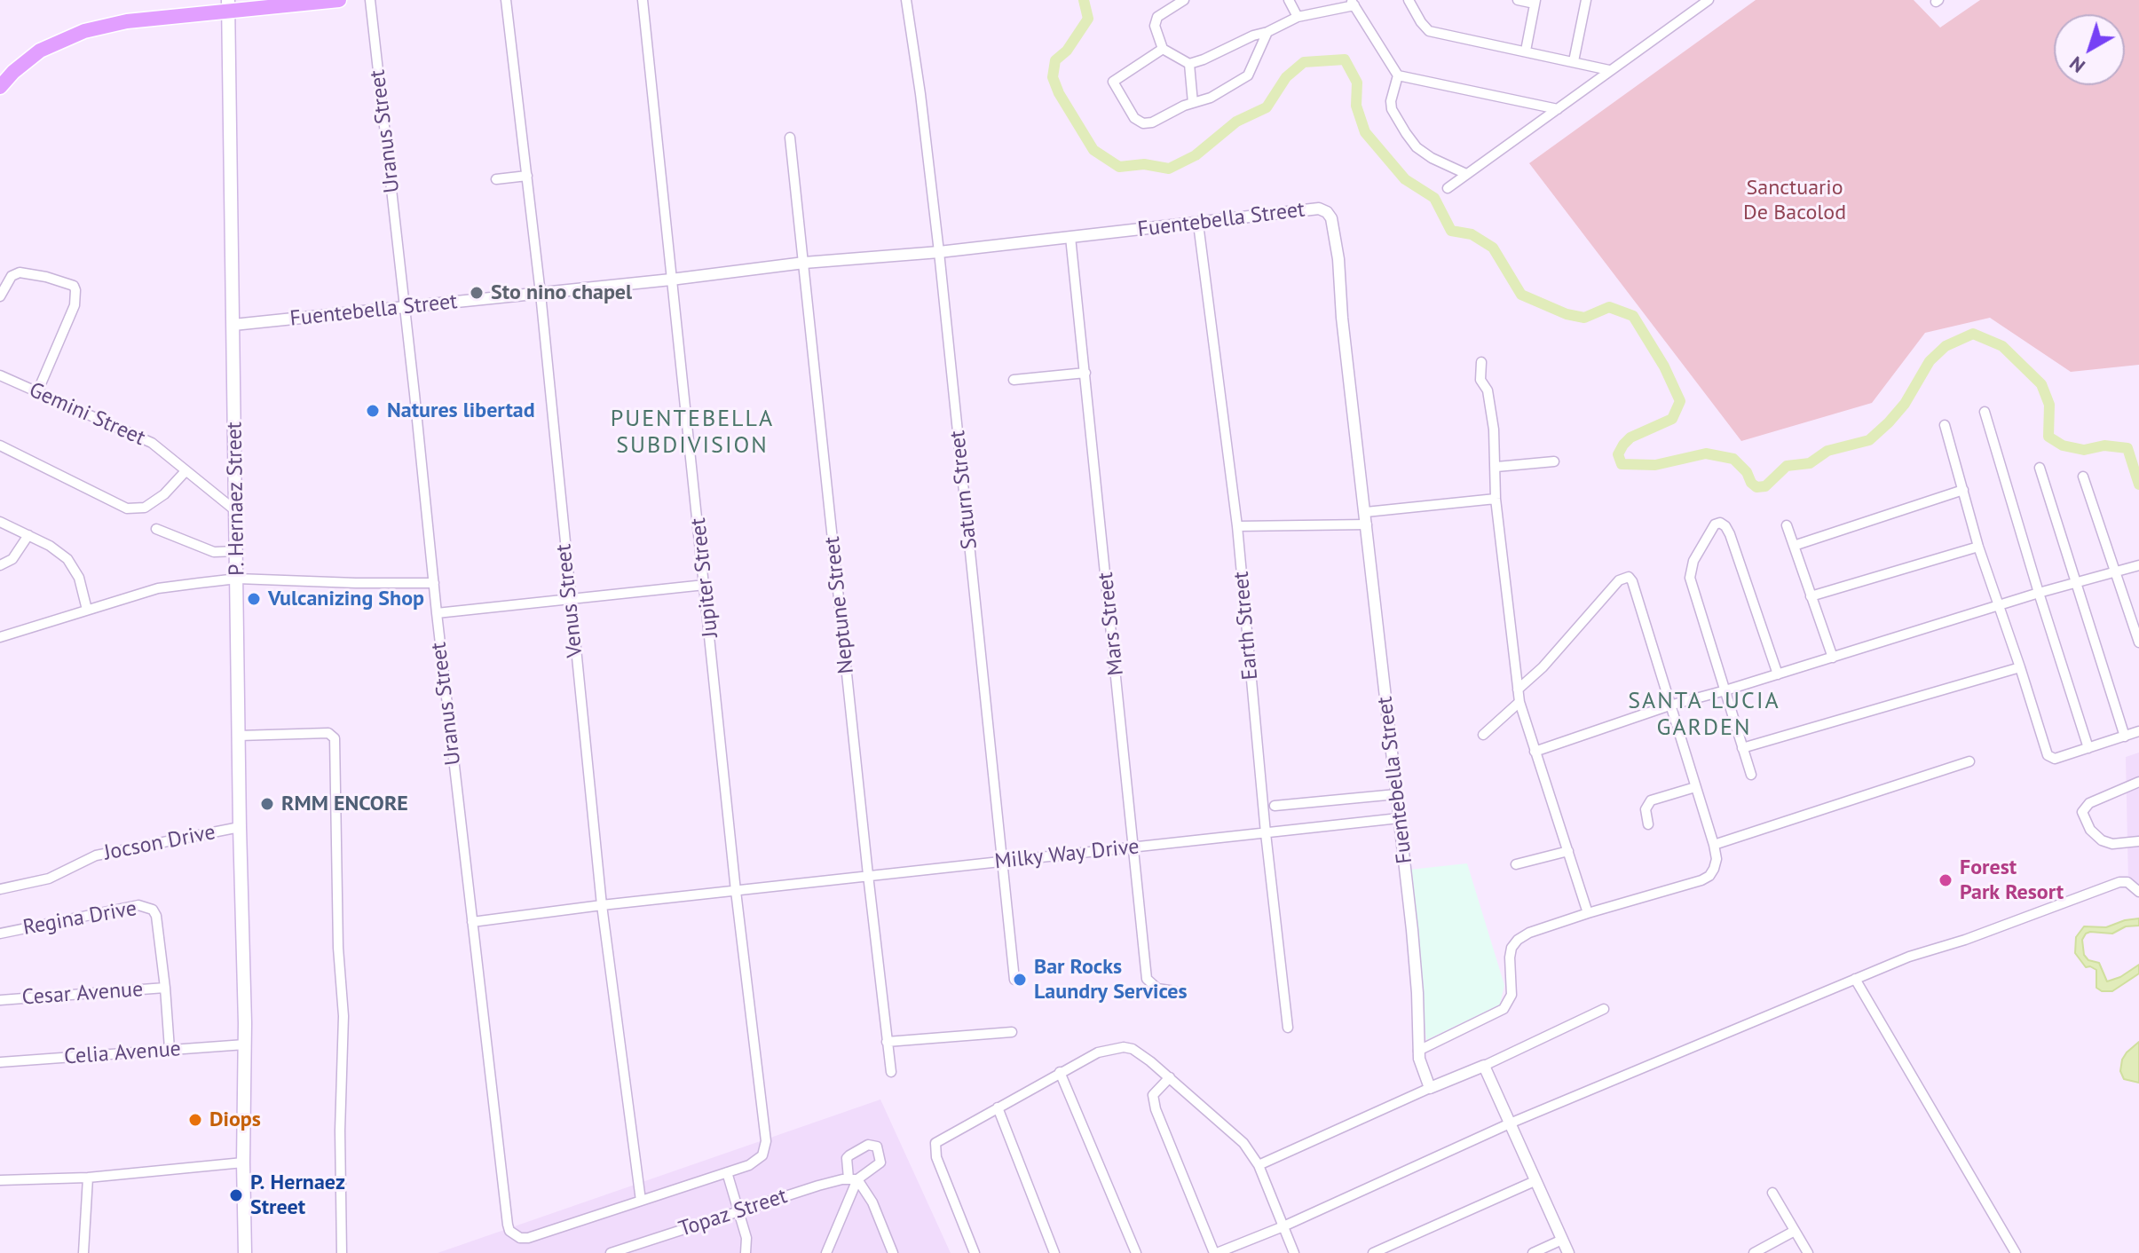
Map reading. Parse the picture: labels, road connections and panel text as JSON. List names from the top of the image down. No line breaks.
{"streets":{"main road":["P. Hernaez Street"],"street":["Uranus Street","Fuentebella Street","Gemini Street","Saturn Street","Jupiter Street","Venus Street","Neptune Street","Mars Street","Earth Street","Jocson Drive","Milky Way Drive","Regina Drive","Cesar Avenue","Celia Avenue","Topaz Street"]},"crossings":[["Uranus Street","Fuentebella Street"],["Uranus Street","Venus Street"],["Uranus Street","Milky Way Drive"],["Fuentebella Street","Saturn Street"],["Fuentebella Street","P. Hernaez Street"],["Fuentebella Street","Jupiter Street"],["Fuentebella Street","Venus Street"],["Fuentebella Street","Neptune Street"],["Fuentebella Street","Mars Street"],["Fuentebella Street","Earth Street"],["Fuentebella Street","Milky Way Drive"],["Gemini Street","P. Hernaez Street"],["Saturn Street","Milky Way Drive"],["P. Hernaez Street","Jocson Drive"],["P. Hernaez Street","Celia Avenue"],["Jupiter Street","Milky Way Drive"],["Venus Street","Milky Way Drive"],["Neptune Street","Milky Way Drive"],["Mars Street","Milky Way Drive"],["Earth Street","Milky Way Drive"],["Regina Drive","Cesar Avenue"]],"districts":["PUENTEBELLA SUBDIVISION","SANTA LUCIA GARDEN"],"parks":["Sanctuario De Bacolod"],"places":["Sto nino chapel","Natures libertad","Vulcanizing Shop","RMM ENCORE","Forest Park Resort","Bar Rocks Laundry Services","Diops","P. Hernaez Street"],"north":"bottom left"}
